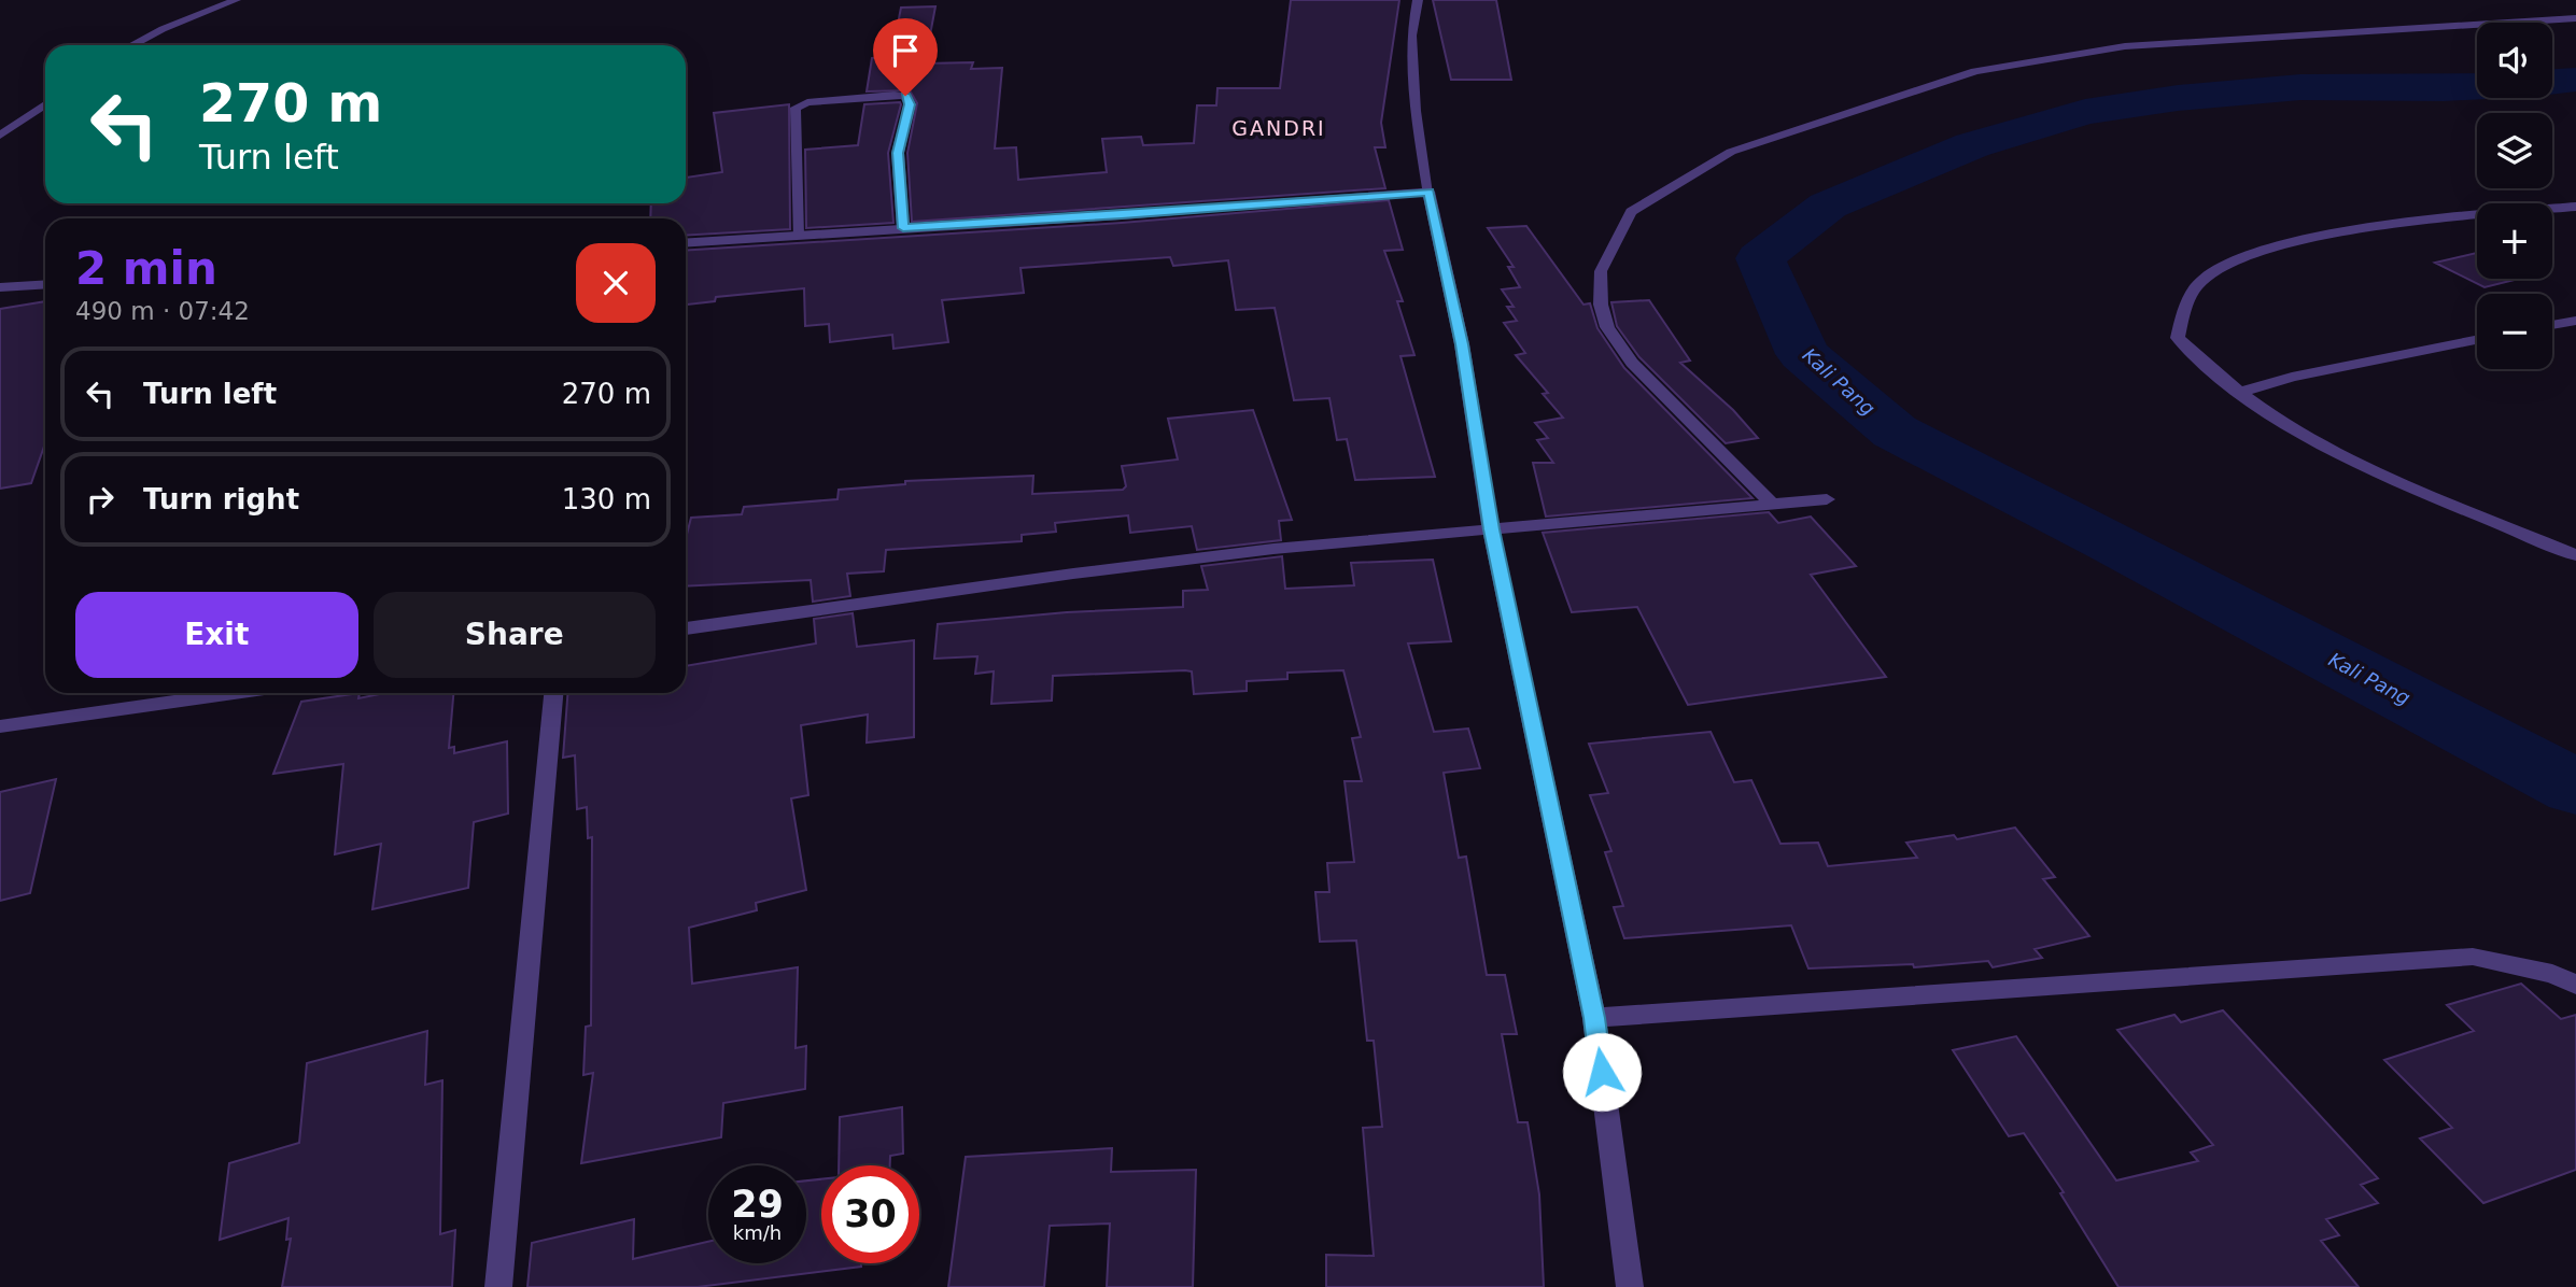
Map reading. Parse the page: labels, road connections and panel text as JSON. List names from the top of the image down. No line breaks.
{"districts":["GANDRI"],"water":["Kali Pang"],"page":{"map_buttons":["+","−"],"turn":["270 m","Turn left"],"heading":["2 min","490 m · 07:42"],"list":[{"name":"Turn left","value":"270 m"},{"name":"Turn right","value":"130 m"}],"buttons":["Exit","Share"],"speed":"29 km/h","limit":"30"}}
